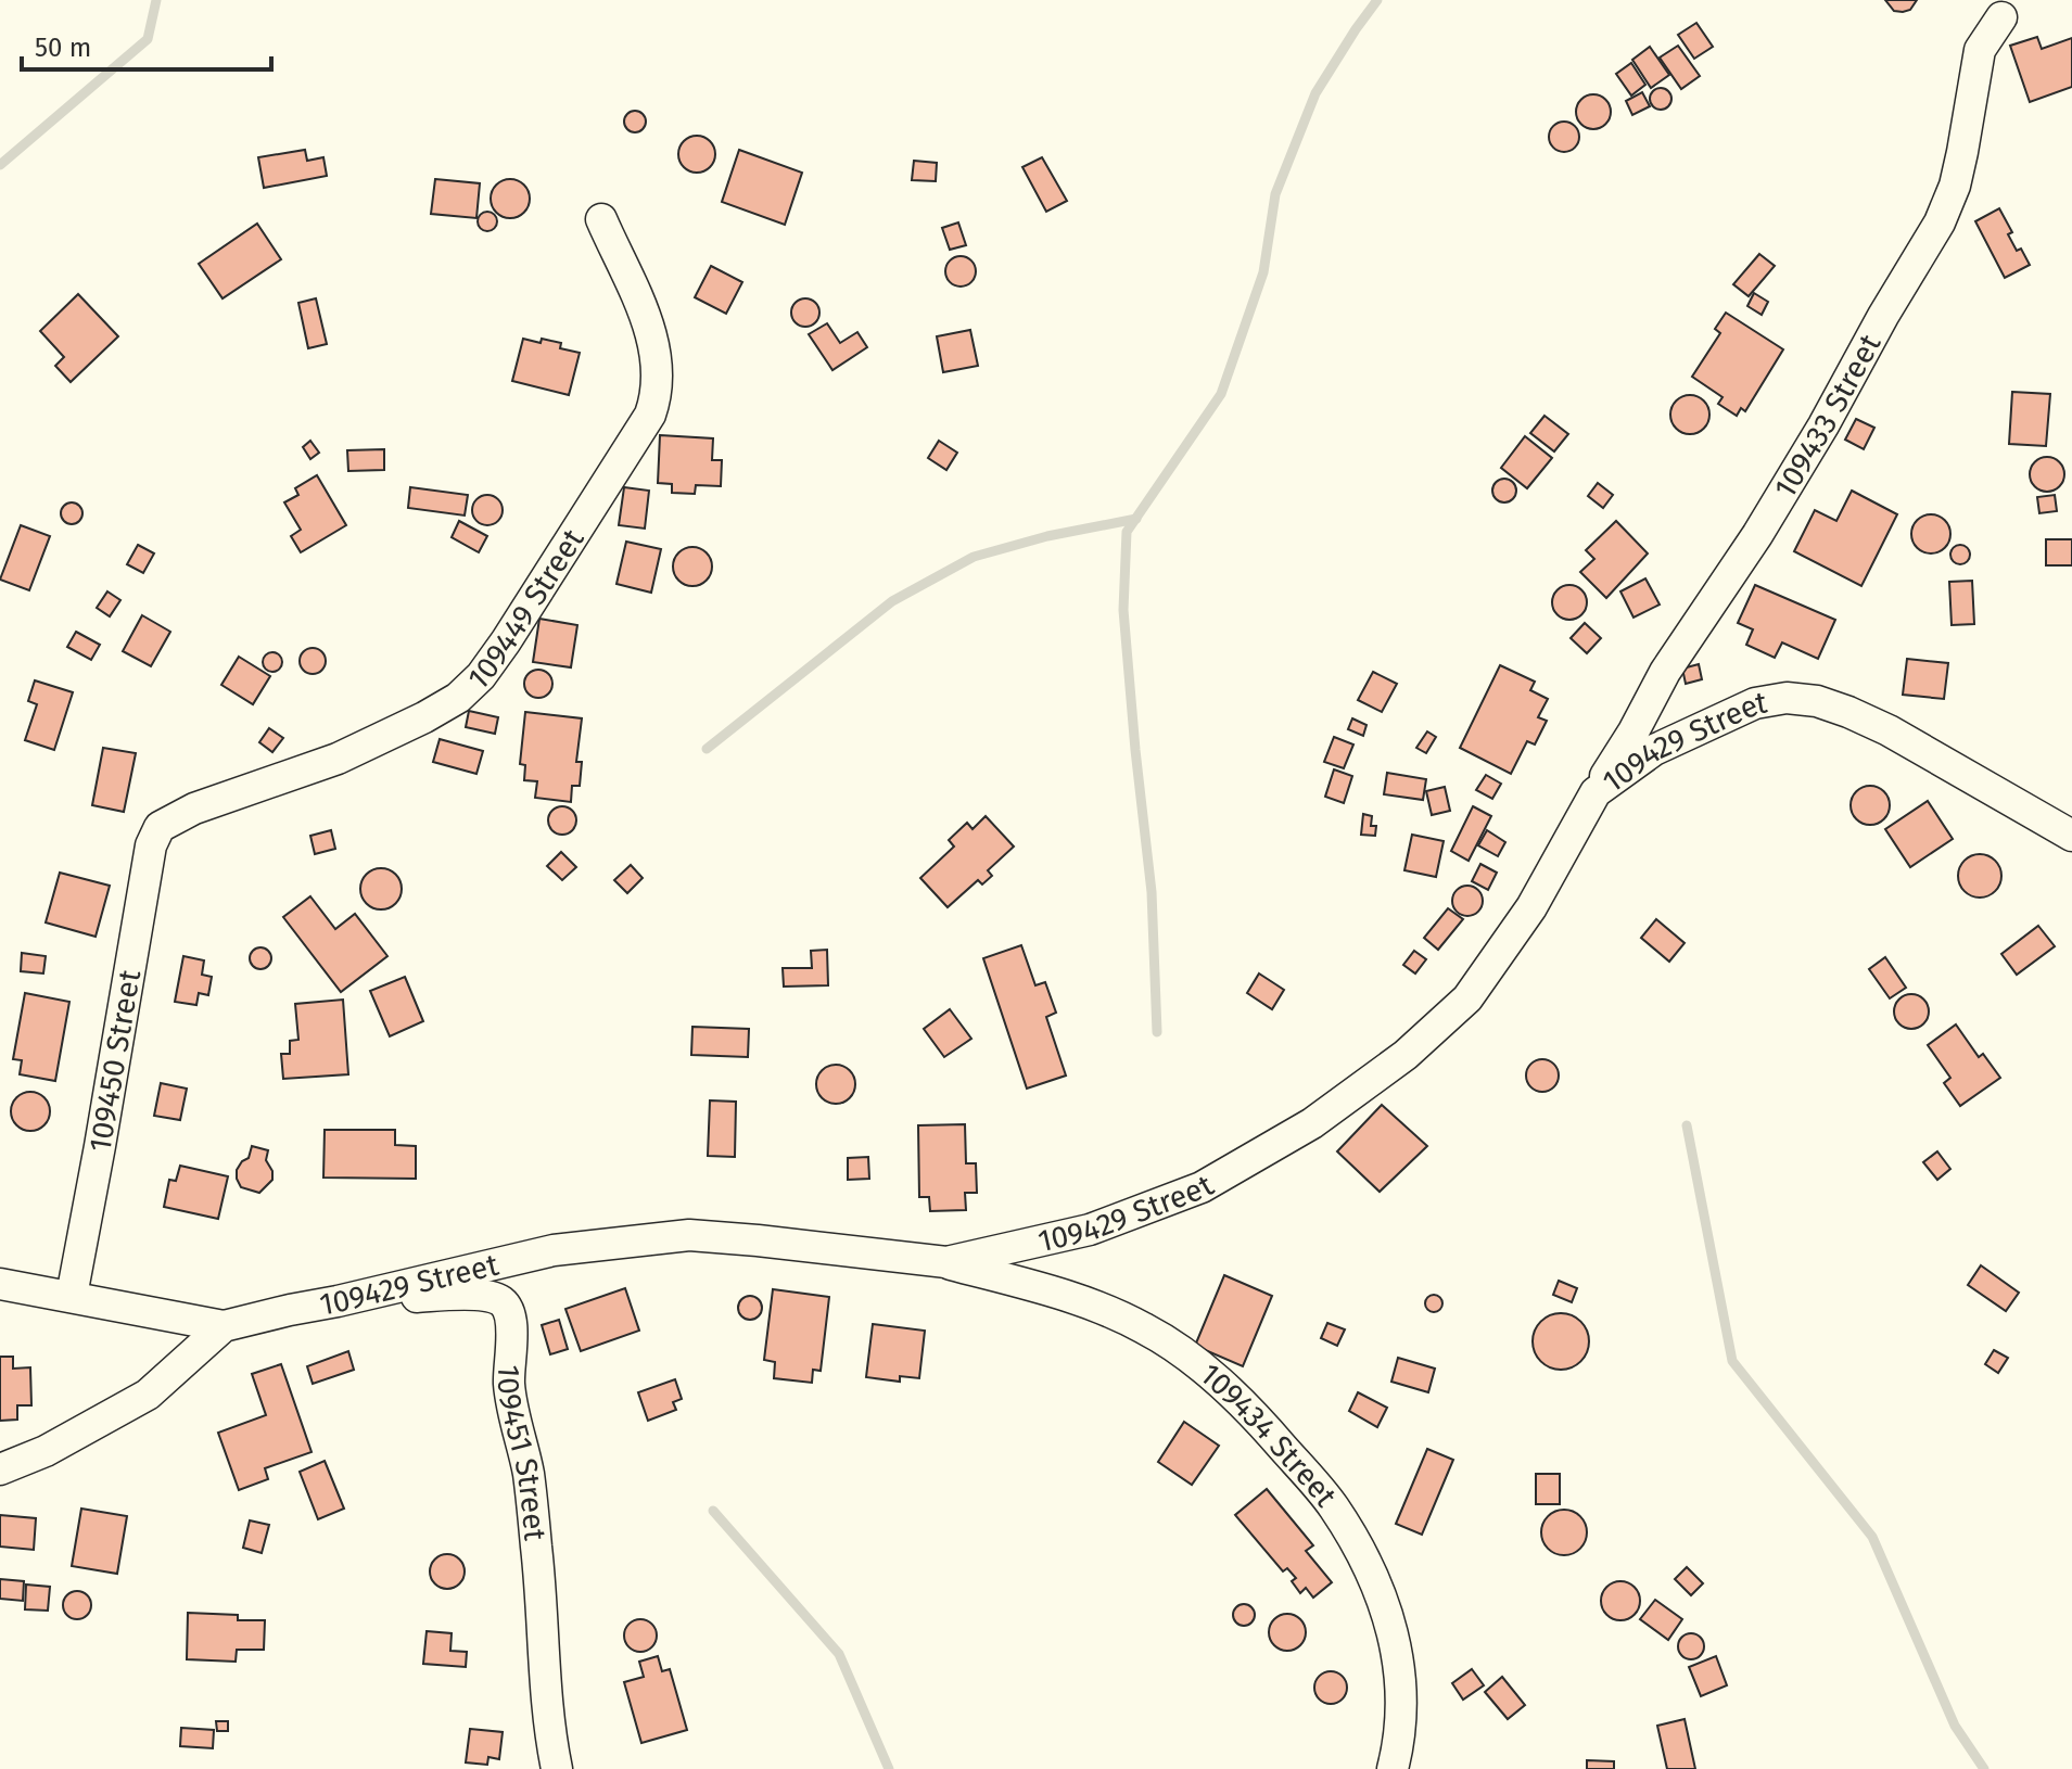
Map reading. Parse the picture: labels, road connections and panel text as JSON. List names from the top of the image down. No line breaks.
{"streets":{"street":["109433 Street","109449 Street","109429 Street","109450 Street","109434 Street","109451 Street"]},"crossings":[["109433 Street","109429 Street"],["109449 Street","109450 Street"],["109429 Street","109434 Street"],["109429 Street","109451 Street"]],"scale_bar":"50 m"}
